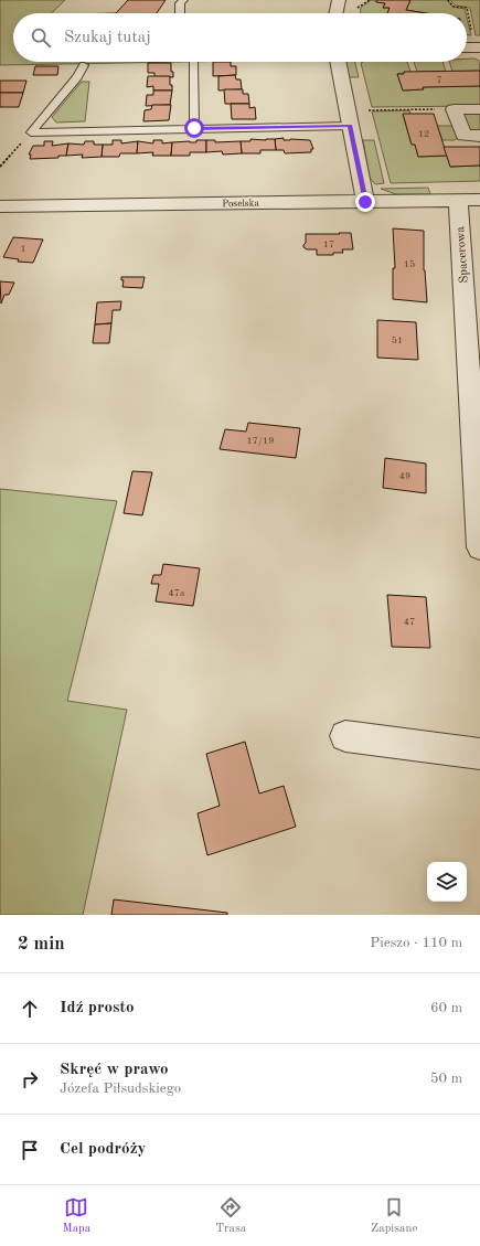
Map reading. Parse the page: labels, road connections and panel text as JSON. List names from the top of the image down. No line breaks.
{"streets":{"street":["Poselska","Spacerowa"]},"crossings":[["Poselska","Spacerowa"]],"house_numbers":["7","12","17","1","15","51","17/19","49","47a","47"],"page":{"search":"Szukaj tutaj","heading":["2 min","Pieszo · 110 m"],"list":[["Idź prosto","60 m"],["Skręć w prawo","Józefa Piłsudskiego","50 m"],"Cel podróży"],"nav":["Mapa","Trasa","Zapisane"]}}
